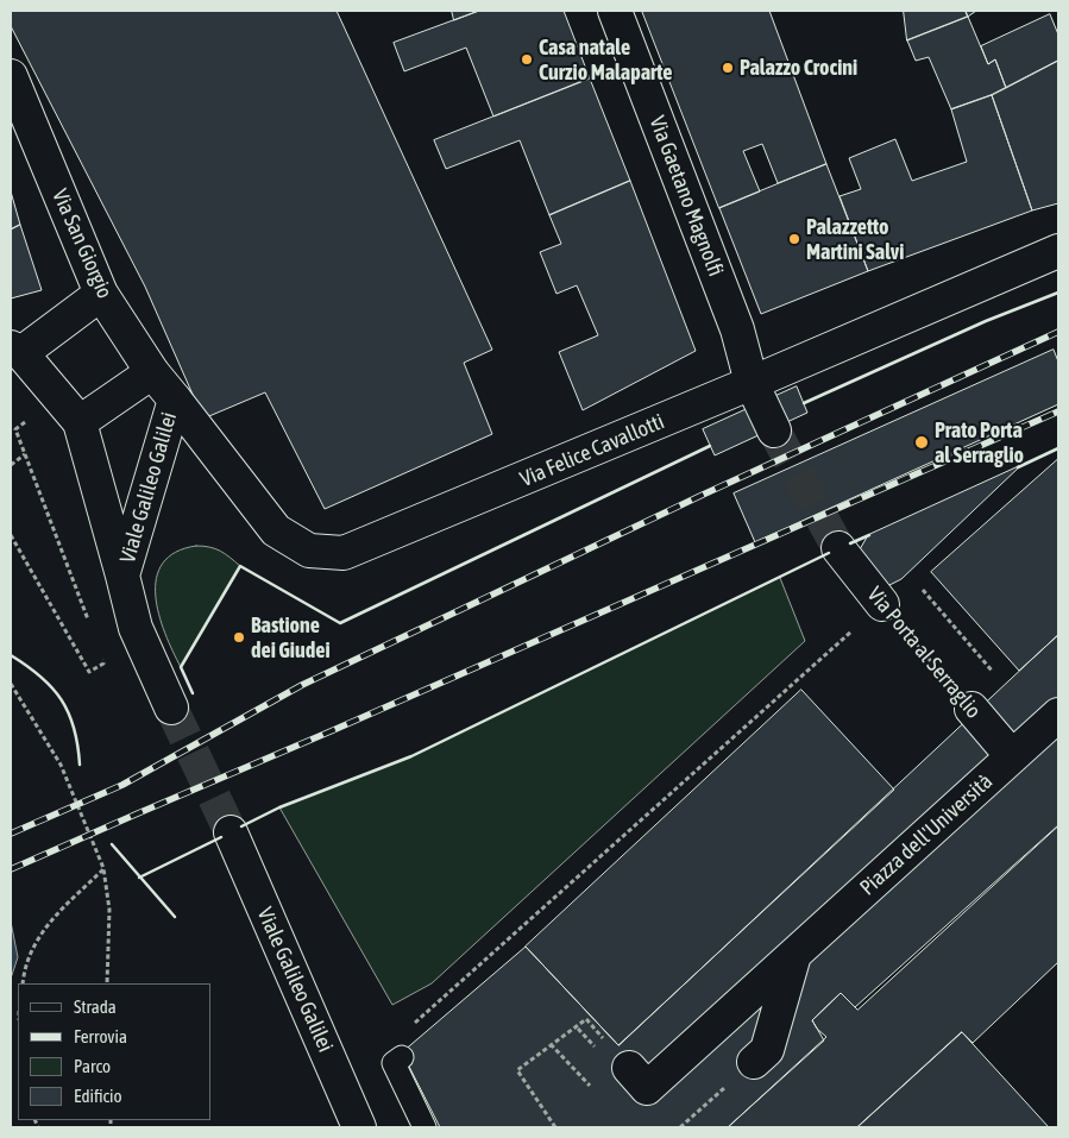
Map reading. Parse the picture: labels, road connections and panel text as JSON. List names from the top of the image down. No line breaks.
{"streets":{"street":["Via Gaetano Magnolfi","Via San Giorgio","Via Felice Cavallotti","Viale Galileo Galilei","Via Porta al Serraglio","Piazza dell'Università"]},"crossings":[["Via Gaetano Magnolfi","Via Felice Cavallotti"],["Via San Giorgio","Via Felice Cavallotti"],["Via San Giorgio","Viale Galileo Galilei"],["Via Felice Cavallotti","Viale Galileo Galilei"],["Via Porta al Serraglio","Piazza dell'Università"]],"places":["Casa natale Curzio Malaparte","Palazzo Crocini","Palazzetto Martini Salvi","Prato Porta al Serraglio","Bastione dei Giudei"],"legend":["Strada","Ferrovia","Parco","Edificio"]}
